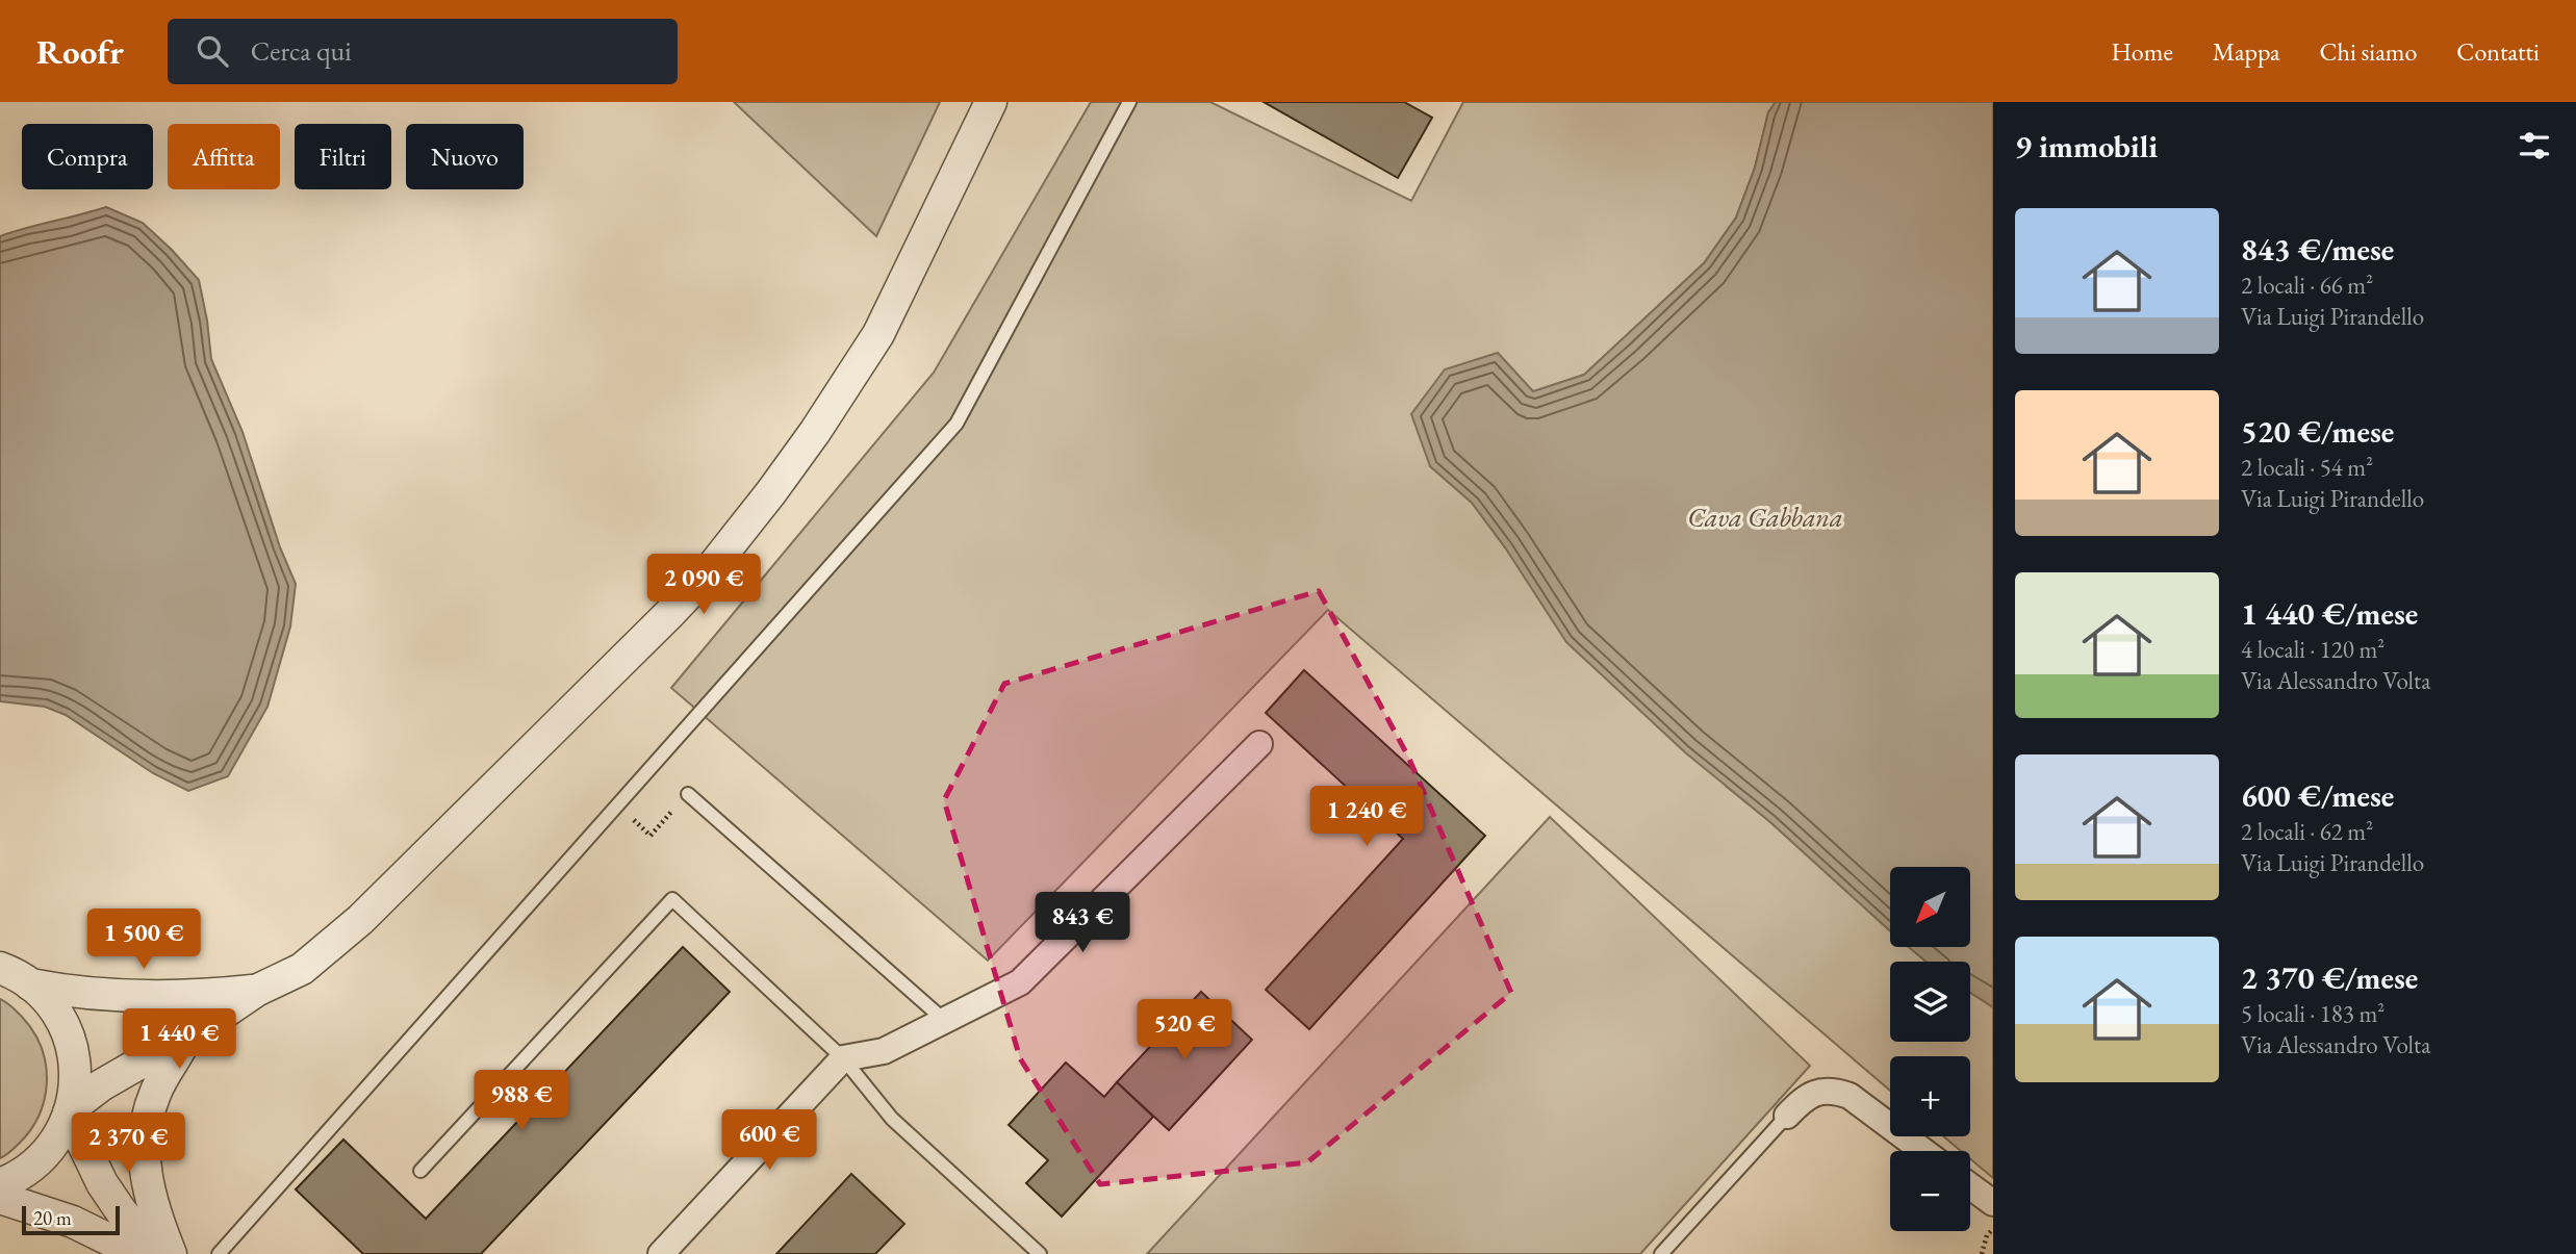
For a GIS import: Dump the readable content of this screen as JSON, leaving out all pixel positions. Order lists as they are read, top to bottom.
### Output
{
  "water": ["Cava Gabbana"],
  "scale_bar": "20 m",
  "north": "bottom left",
  "page": {
    "header": "Roofr",
    "search": "Cerca qui",
    "nav": [
      "Home",
      "Mappa",
      "Chi siamo",
      "Contatti"
    ],
    "heading": "9 immobili",
    "chip": [
      "Compra",
      "Affitta",
      "Filtri",
      "Nuovo"
    ],
    "list": [
      {
        "name": "843 €/mese",
        "note": "2 locali · 66 m² · Via Luigi Pirandello"
      },
      {
        "name": "520 €/mese",
        "note": "2 locali · 54 m² · Via Luigi Pirandello"
      },
      {
        "name": "1 440 €/mese",
        "note": "4 locali · 120 m² · Via Alessandro Volta"
      },
      {
        "name": "600 €/mese",
        "note": "2 locali · 62 m² · Via Luigi Pirandello"
      },
      {
        "name": "2 370 €/mese",
        "note": "5 locali · 183 m² · Via Alessandro Volta"
      }
    ],
    "price": [
      "2 090 €",
      "1 240 €",
      "843 €",
      "1 500 €",
      "520 €",
      "1 440 €",
      "988 €",
      "600 €",
      "2 370 €"
    ],
    "map_buttons": ["+", "−"],
    "scale": "20 m"
  }
}
